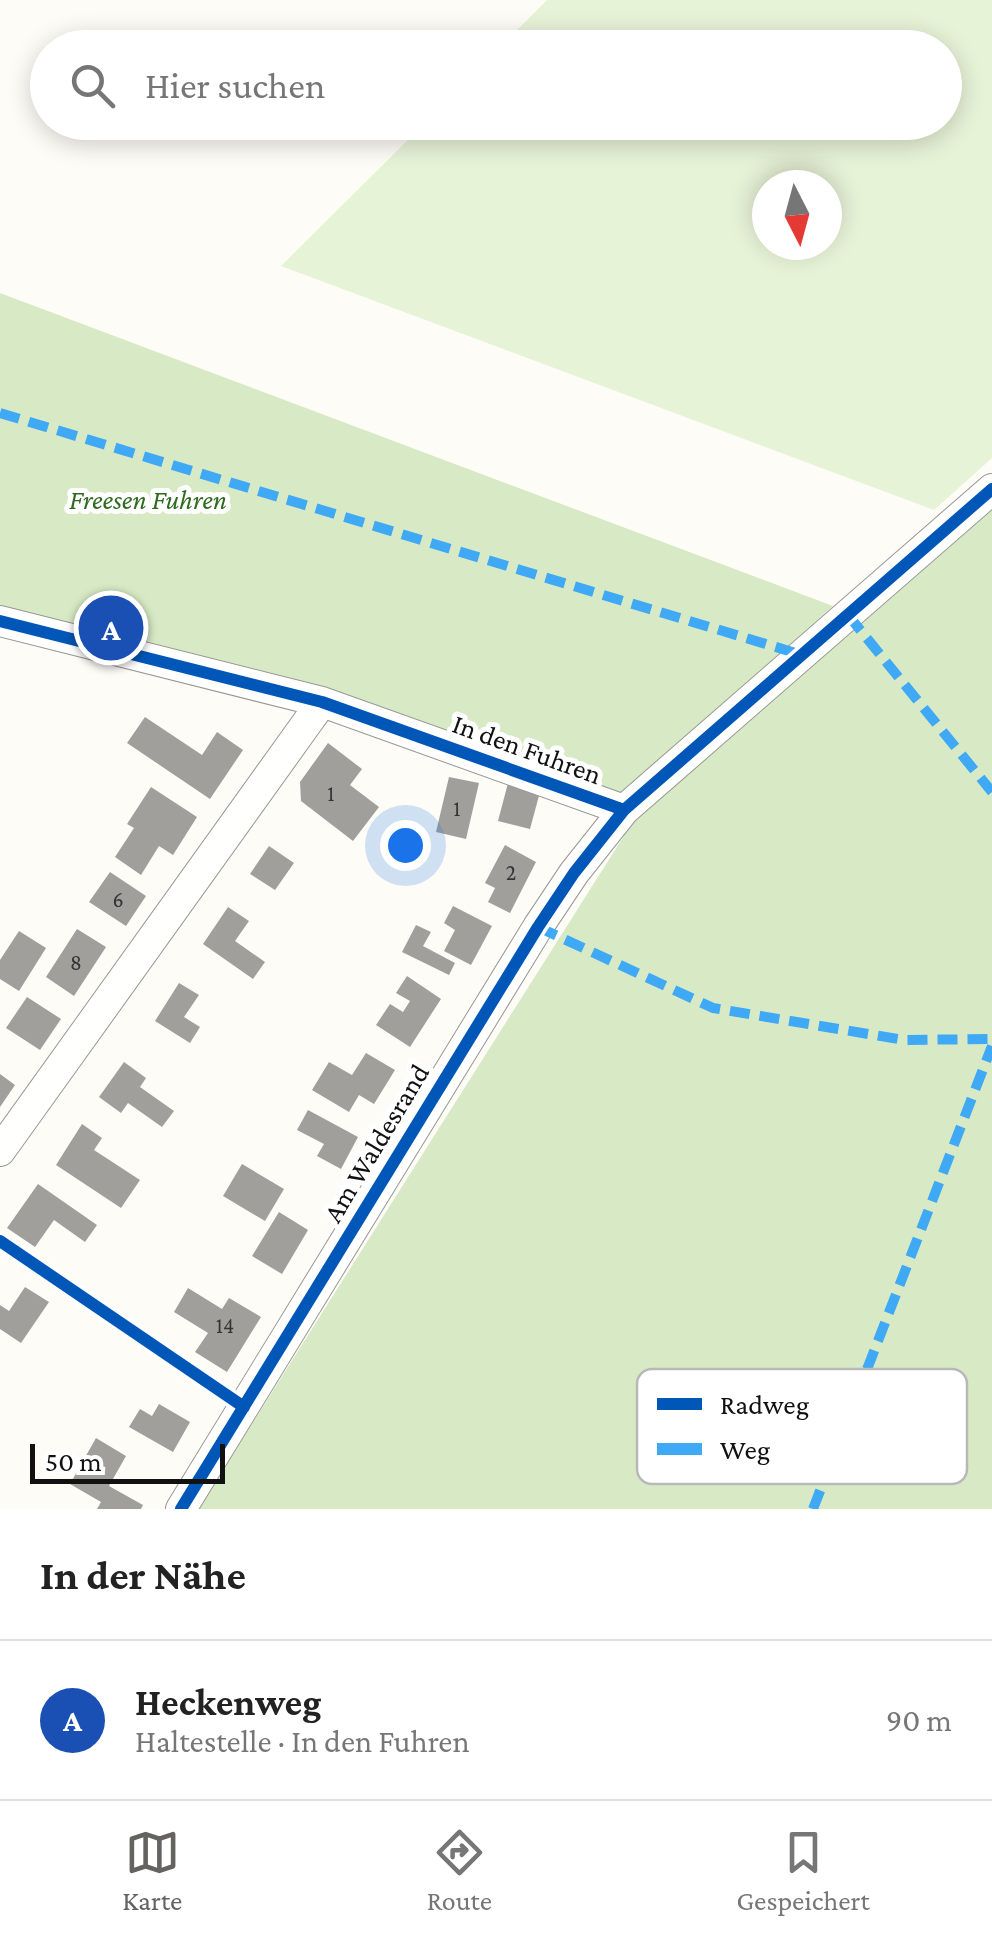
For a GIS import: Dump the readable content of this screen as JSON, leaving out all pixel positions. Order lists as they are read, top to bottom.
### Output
{
  "streets": {
    "street": ["In den Fuhren", "Am Waldesrand"]
  },
  "crossings": [
    ["In den Fuhren", "Am Waldesrand"]
  ],
  "parks": ["Freesen Fuhren"],
  "house_numbers": [
    "1",
    "1",
    "2",
    "6",
    "8",
    "14"
  ],
  "legend": ["Radweg", "Weg"],
  "scale_bar": "50 m",
  "north": "bottom",
  "page": {
    "search": "Hier suchen",
    "pins": "A",
    "scale": "50 m",
    "heading": "In der Nähe",
    "list": [
      {
        "mark": "A",
        "name": "Heckenweg",
        "note": "Haltestelle · In den Fuhren",
        "value": "90 m"
      }
    ],
    "nav": ["Karte", "Route", "Gespeichert"]
  }
}
